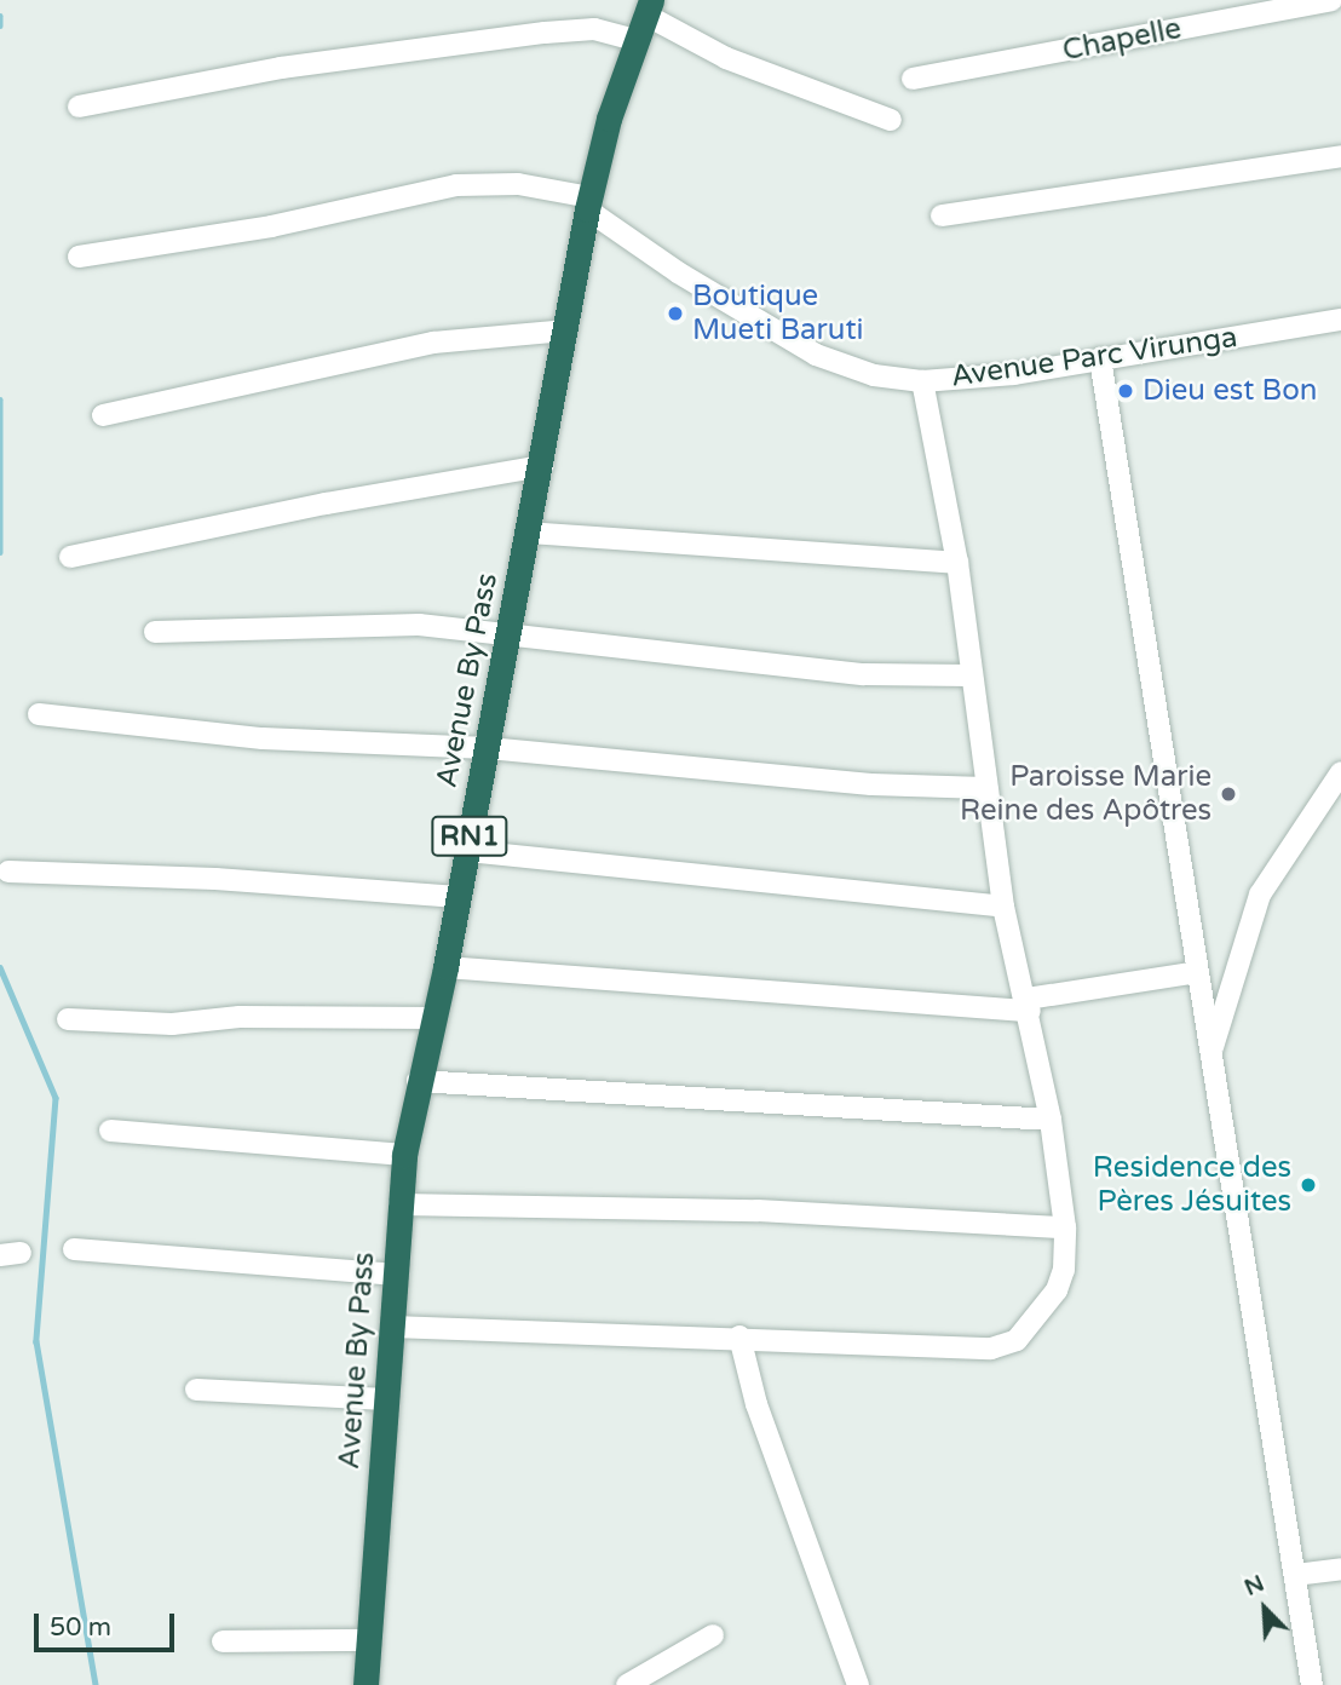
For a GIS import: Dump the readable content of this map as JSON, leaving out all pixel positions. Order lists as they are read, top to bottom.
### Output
{
  "streets": {
    "highway": ["Avenue By Pass", "RN1"],
    "street": ["Chapelle", "Avenue Parc Virunga"]
  },
  "crossings": [
    ["Avenue Parc Virunga", "Avenue By Pass"]
  ],
  "places": [
    "Boutique Mueti Baruti",
    "Dieu est Bon",
    "Paroisse Marie Reine des Apôtres",
    "Residence des Pères Jésuites"
  ],
  "scale_bar": "50 m",
  "north": "top left"
}
